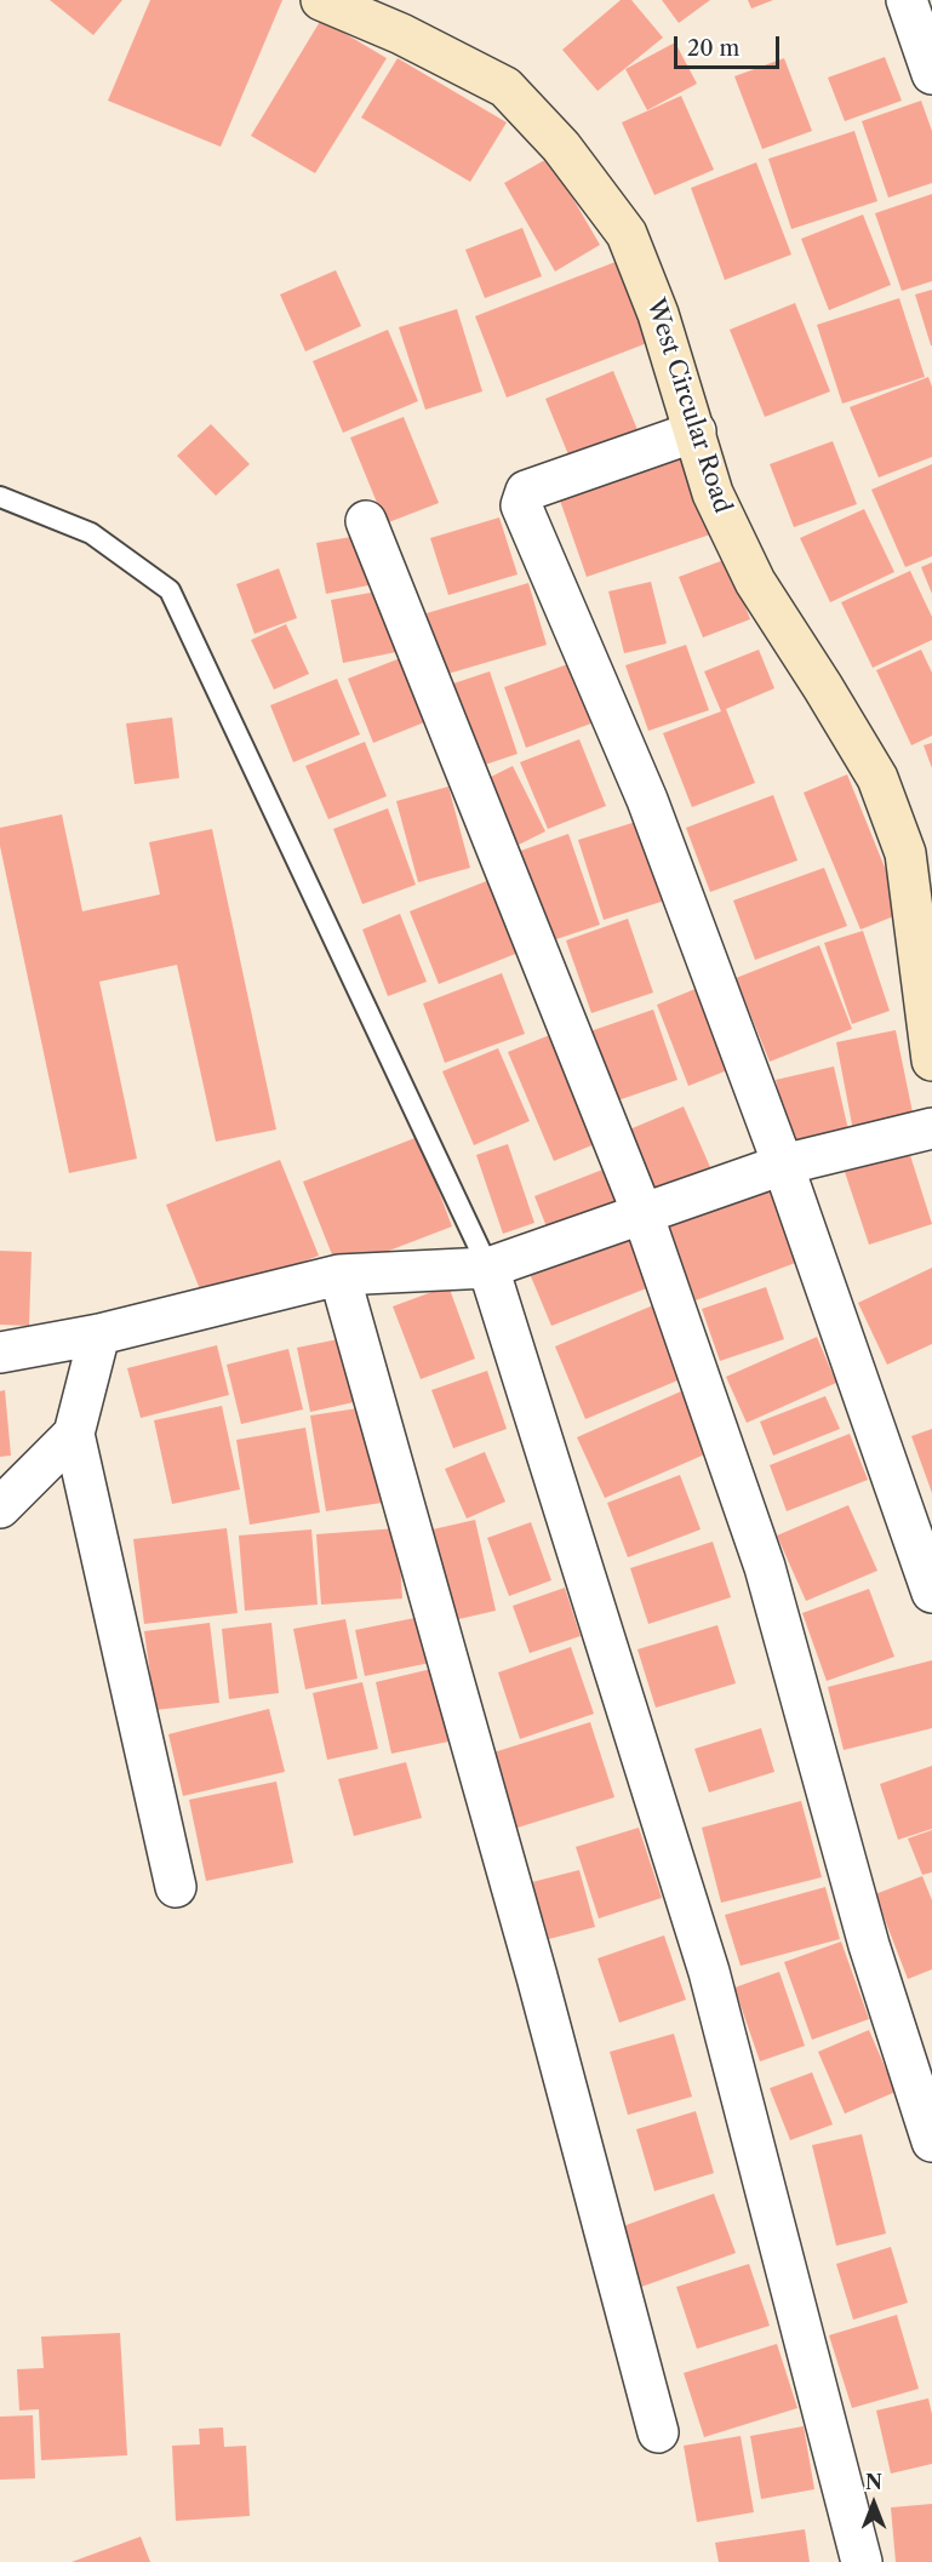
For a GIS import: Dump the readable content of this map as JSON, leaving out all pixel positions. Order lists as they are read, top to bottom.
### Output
{
  "streets": {
    "street": ["West Circular Road"]
  },
  "scale_bar": "20 m",
  "north": "top"
}
